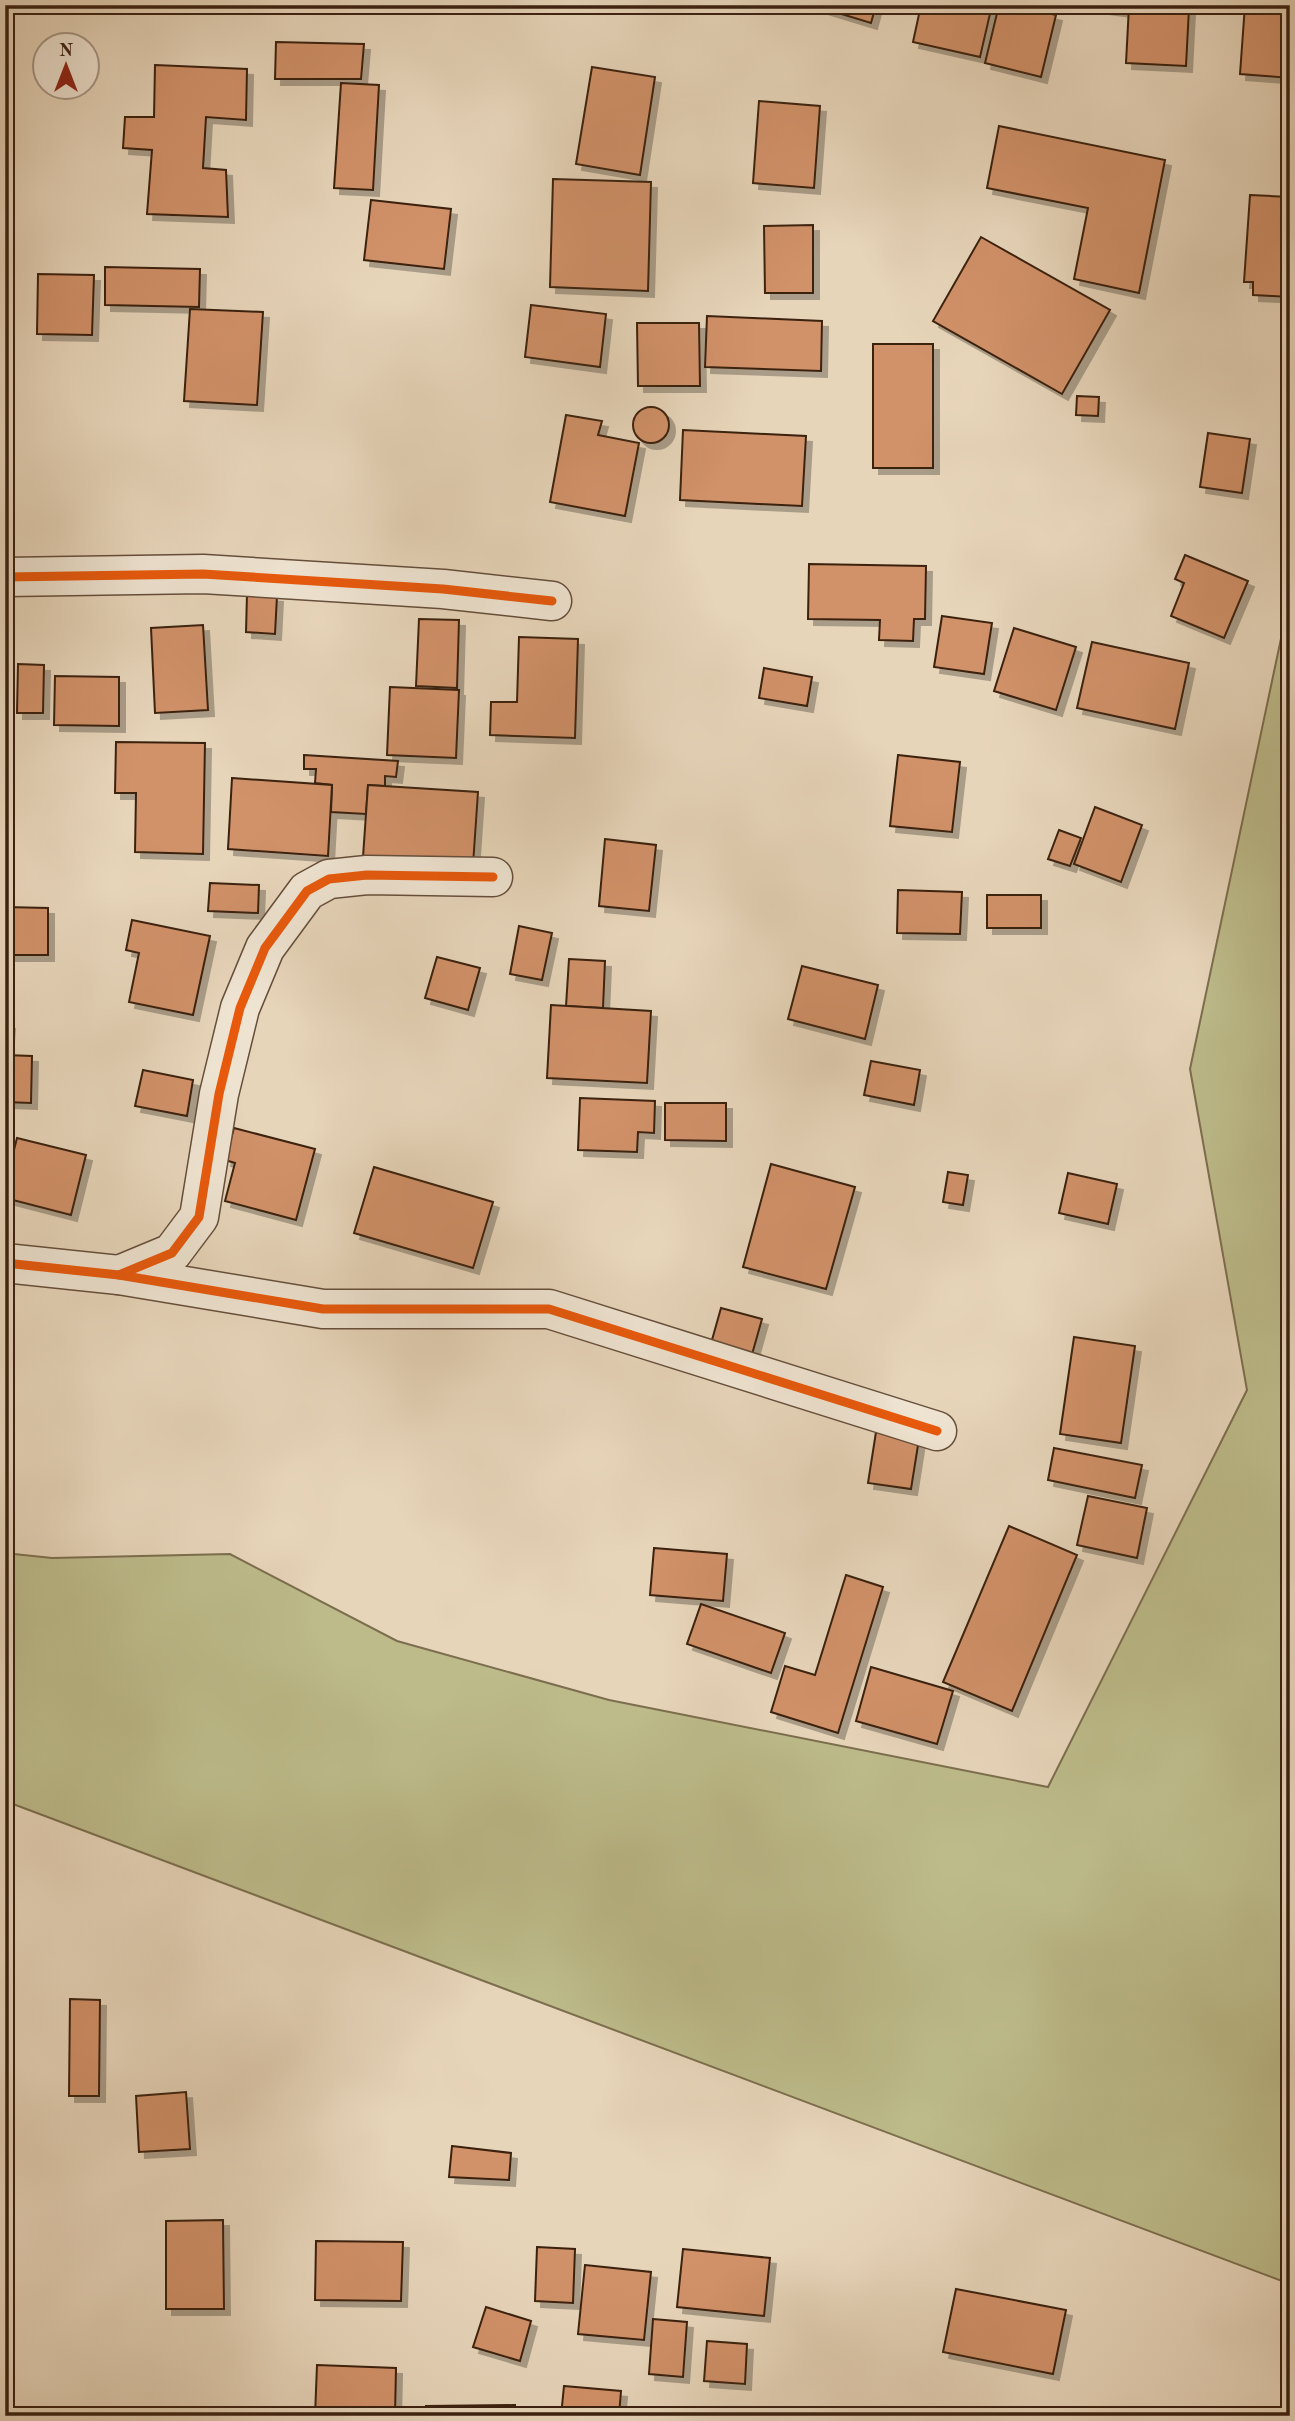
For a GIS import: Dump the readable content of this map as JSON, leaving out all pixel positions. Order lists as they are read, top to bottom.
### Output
{
  "north": "top"
}
